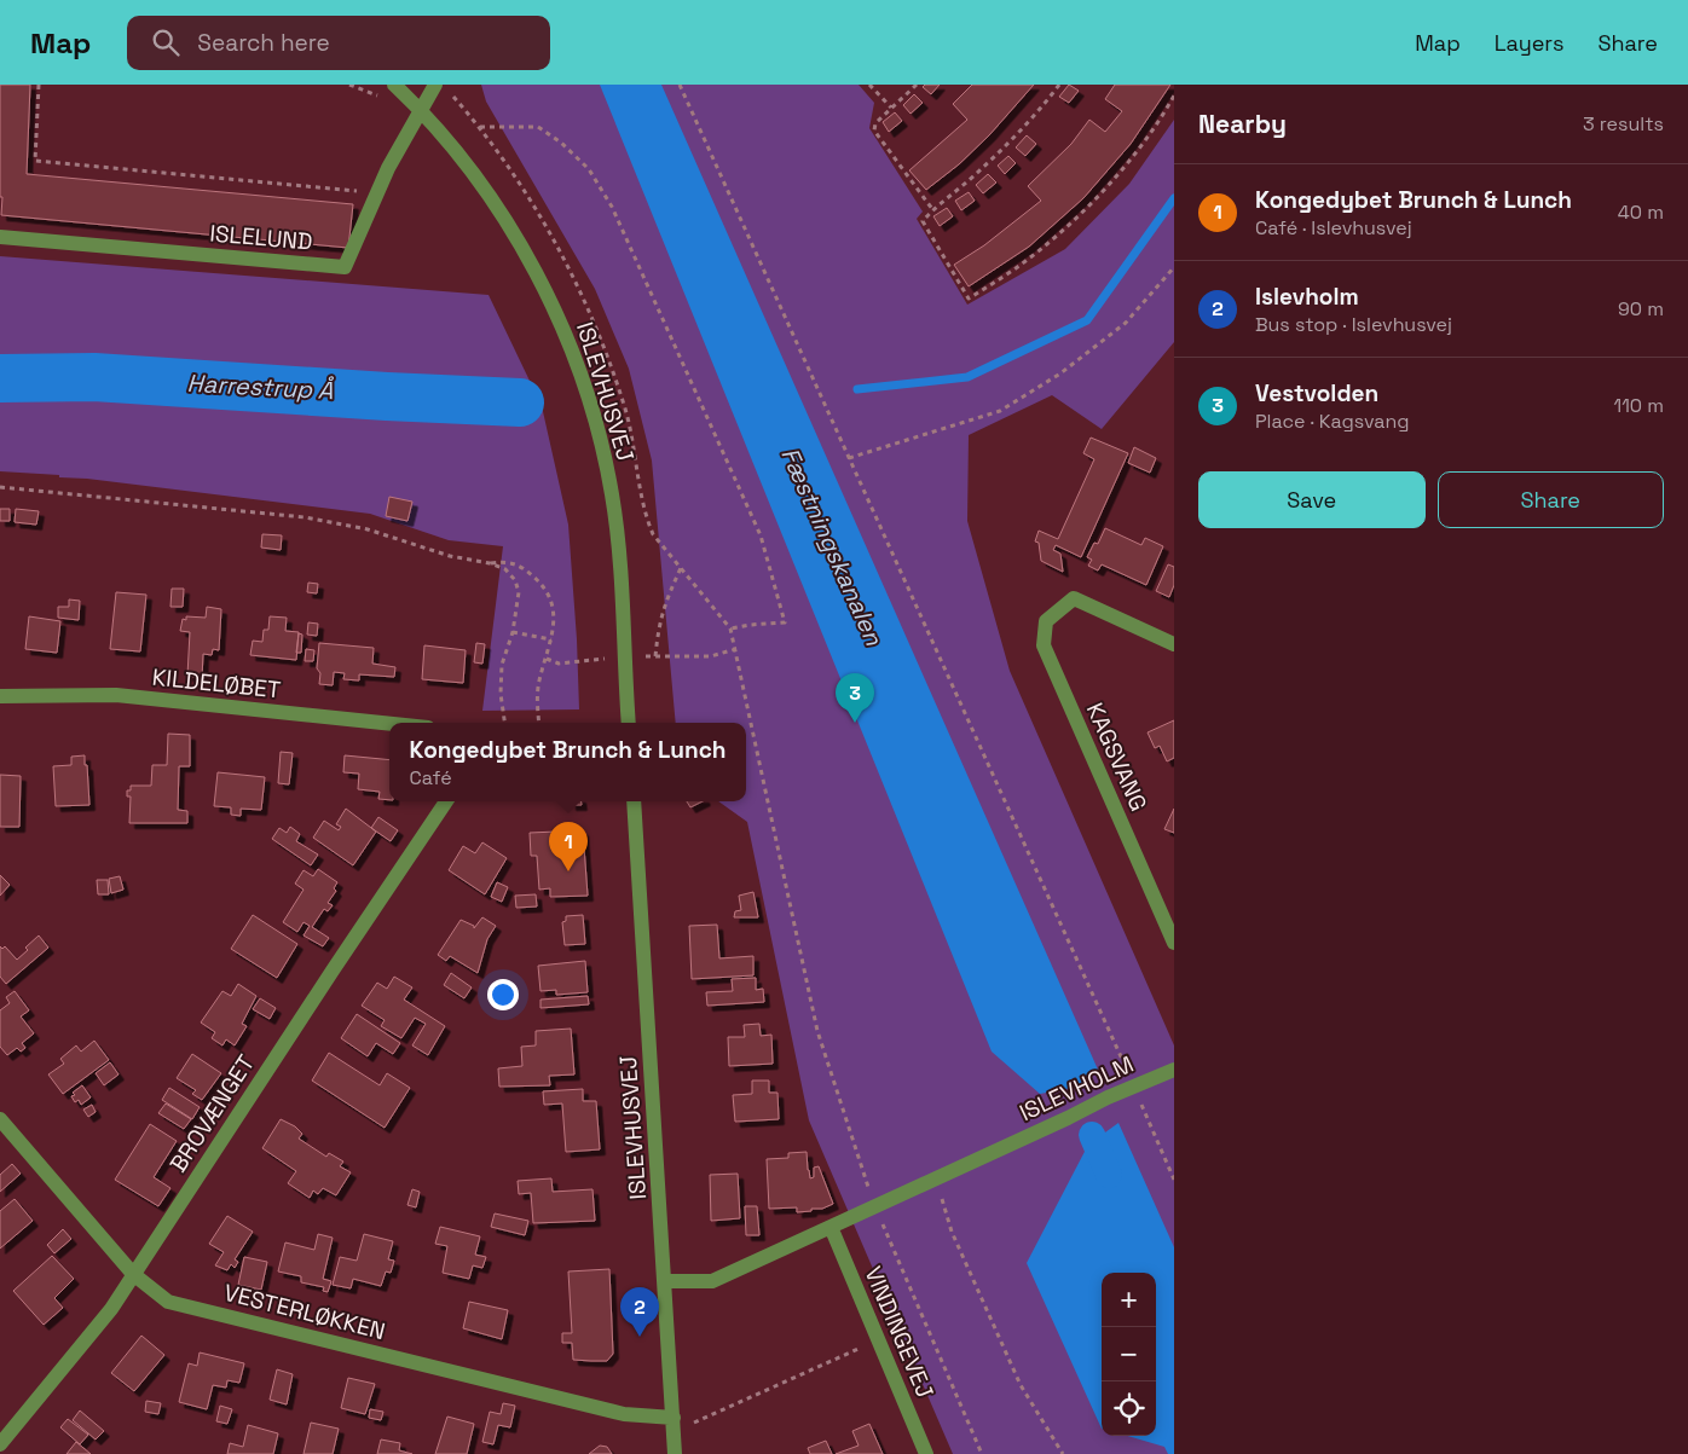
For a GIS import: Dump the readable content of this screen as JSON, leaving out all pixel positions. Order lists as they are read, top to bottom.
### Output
{
  "streets": {
    "street": [
      "ISLELUND",
      "ISLEVHUSVEJ",
      "KILDELØBET",
      "KAGSVANG",
      "ISLEVHOLM",
      "BROVÆNGET",
      "VESTERLØKKEN",
      "VINDINGEVEJ"
    ]
  },
  "crossings": [
    ["ISLELUND", "ISLEVHUSVEJ"],
    ["ISLEVHUSVEJ", "ISLEVHOLM"],
    ["ISLEVHUSVEJ", "VESTERLØKKEN"],
    ["ISLEVHOLM", "VINDINGEVEJ"],
    ["BROVÆNGET", "VESTERLØKKEN"]
  ],
  "water": ["Harrestrup Å", "Fæstningskanalen"],
  "page": {
    "header": "Map",
    "search": "Search here",
    "nav": ["Map", "Layers", "Share"],
    "heading": ["Nearby", "3 results"],
    "list": [
      {
        "mark": "1",
        "name": "Kongedybet Brunch & Lunch",
        "note": "Café · Islevhusvej",
        "value": "40 m"
      },
      {
        "mark": "2",
        "name": "Islevholm",
        "note": "Bus stop · Islevhusvej",
        "value": "90 m"
      },
      {
        "mark": "3",
        "name": "Vestvolden",
        "note": "Place · Kagsvang",
        "value": "110 m"
      }
    ],
    "buttons": ["Save", "Share"],
    "pins": ["3", "1", "2"],
    "popup": ["Kongedybet Brunch & Lunch", "Café"],
    "map_buttons": ["+", "−"]
  }
}
